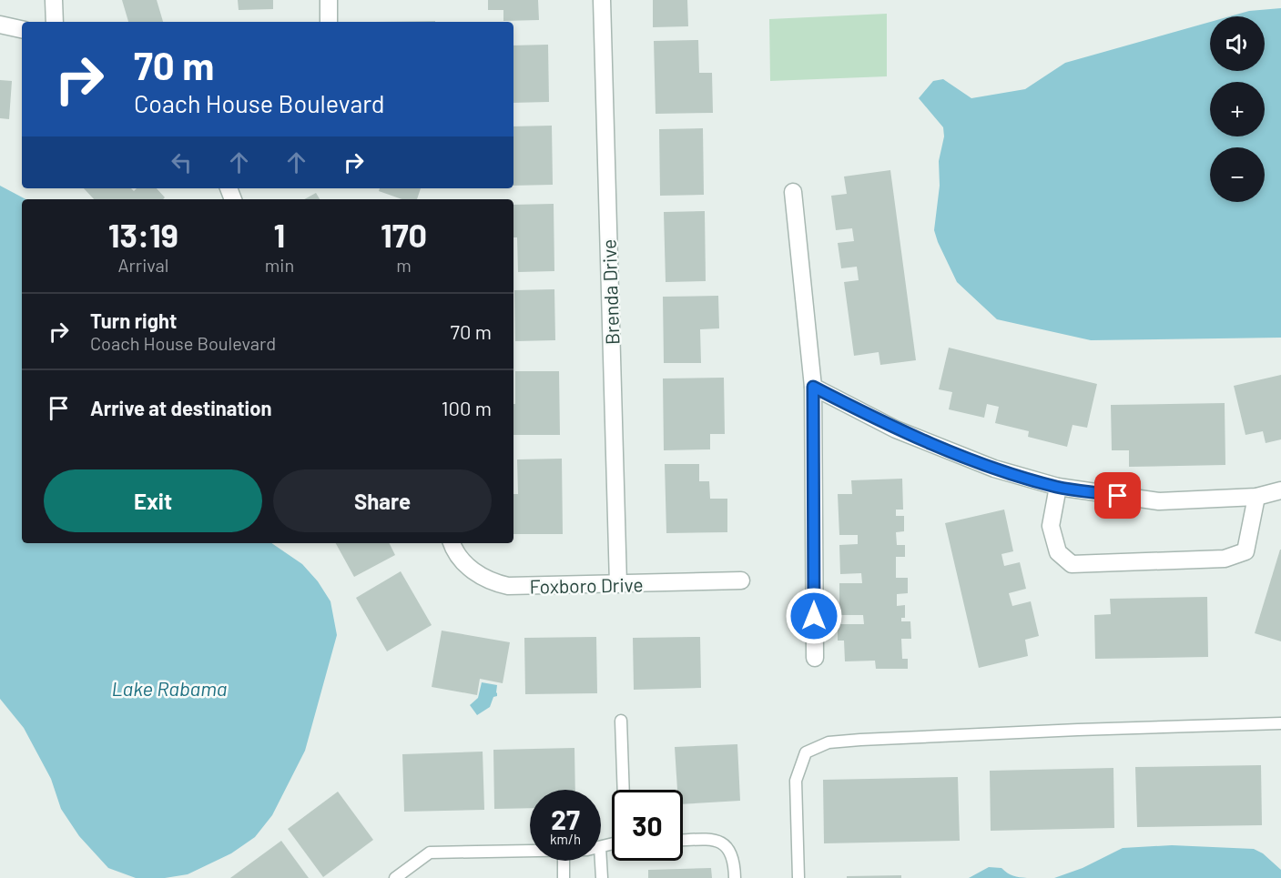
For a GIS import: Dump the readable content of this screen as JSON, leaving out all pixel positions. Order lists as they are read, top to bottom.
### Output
{
  "streets": {
    "street": ["Brenda Drive", "Foxboro Drive"]
  },
  "crossings": [
    ["Brenda Drive", "Foxboro Drive"]
  ],
  "water": ["Lake Rabama"],
  "page": {
    "map_buttons": ["+", "−"],
    "turn": ["70 m", "Coach House Boulevard"],
    "eta": [
      "13:19",
      "Arrival",
      "1",
      "min",
      "170",
      "m"
    ],
    "list": [
      {
        "name": "Turn right",
        "note": "Coach House Boulevard",
        "value": "70 m"
      },
      {
        "name": "Arrive at destination",
        "value": "100 m"
      }
    ],
    "buttons": ["Exit", "Share"],
    "speed": "27 km/h",
    "limit": "30"
  }
}
